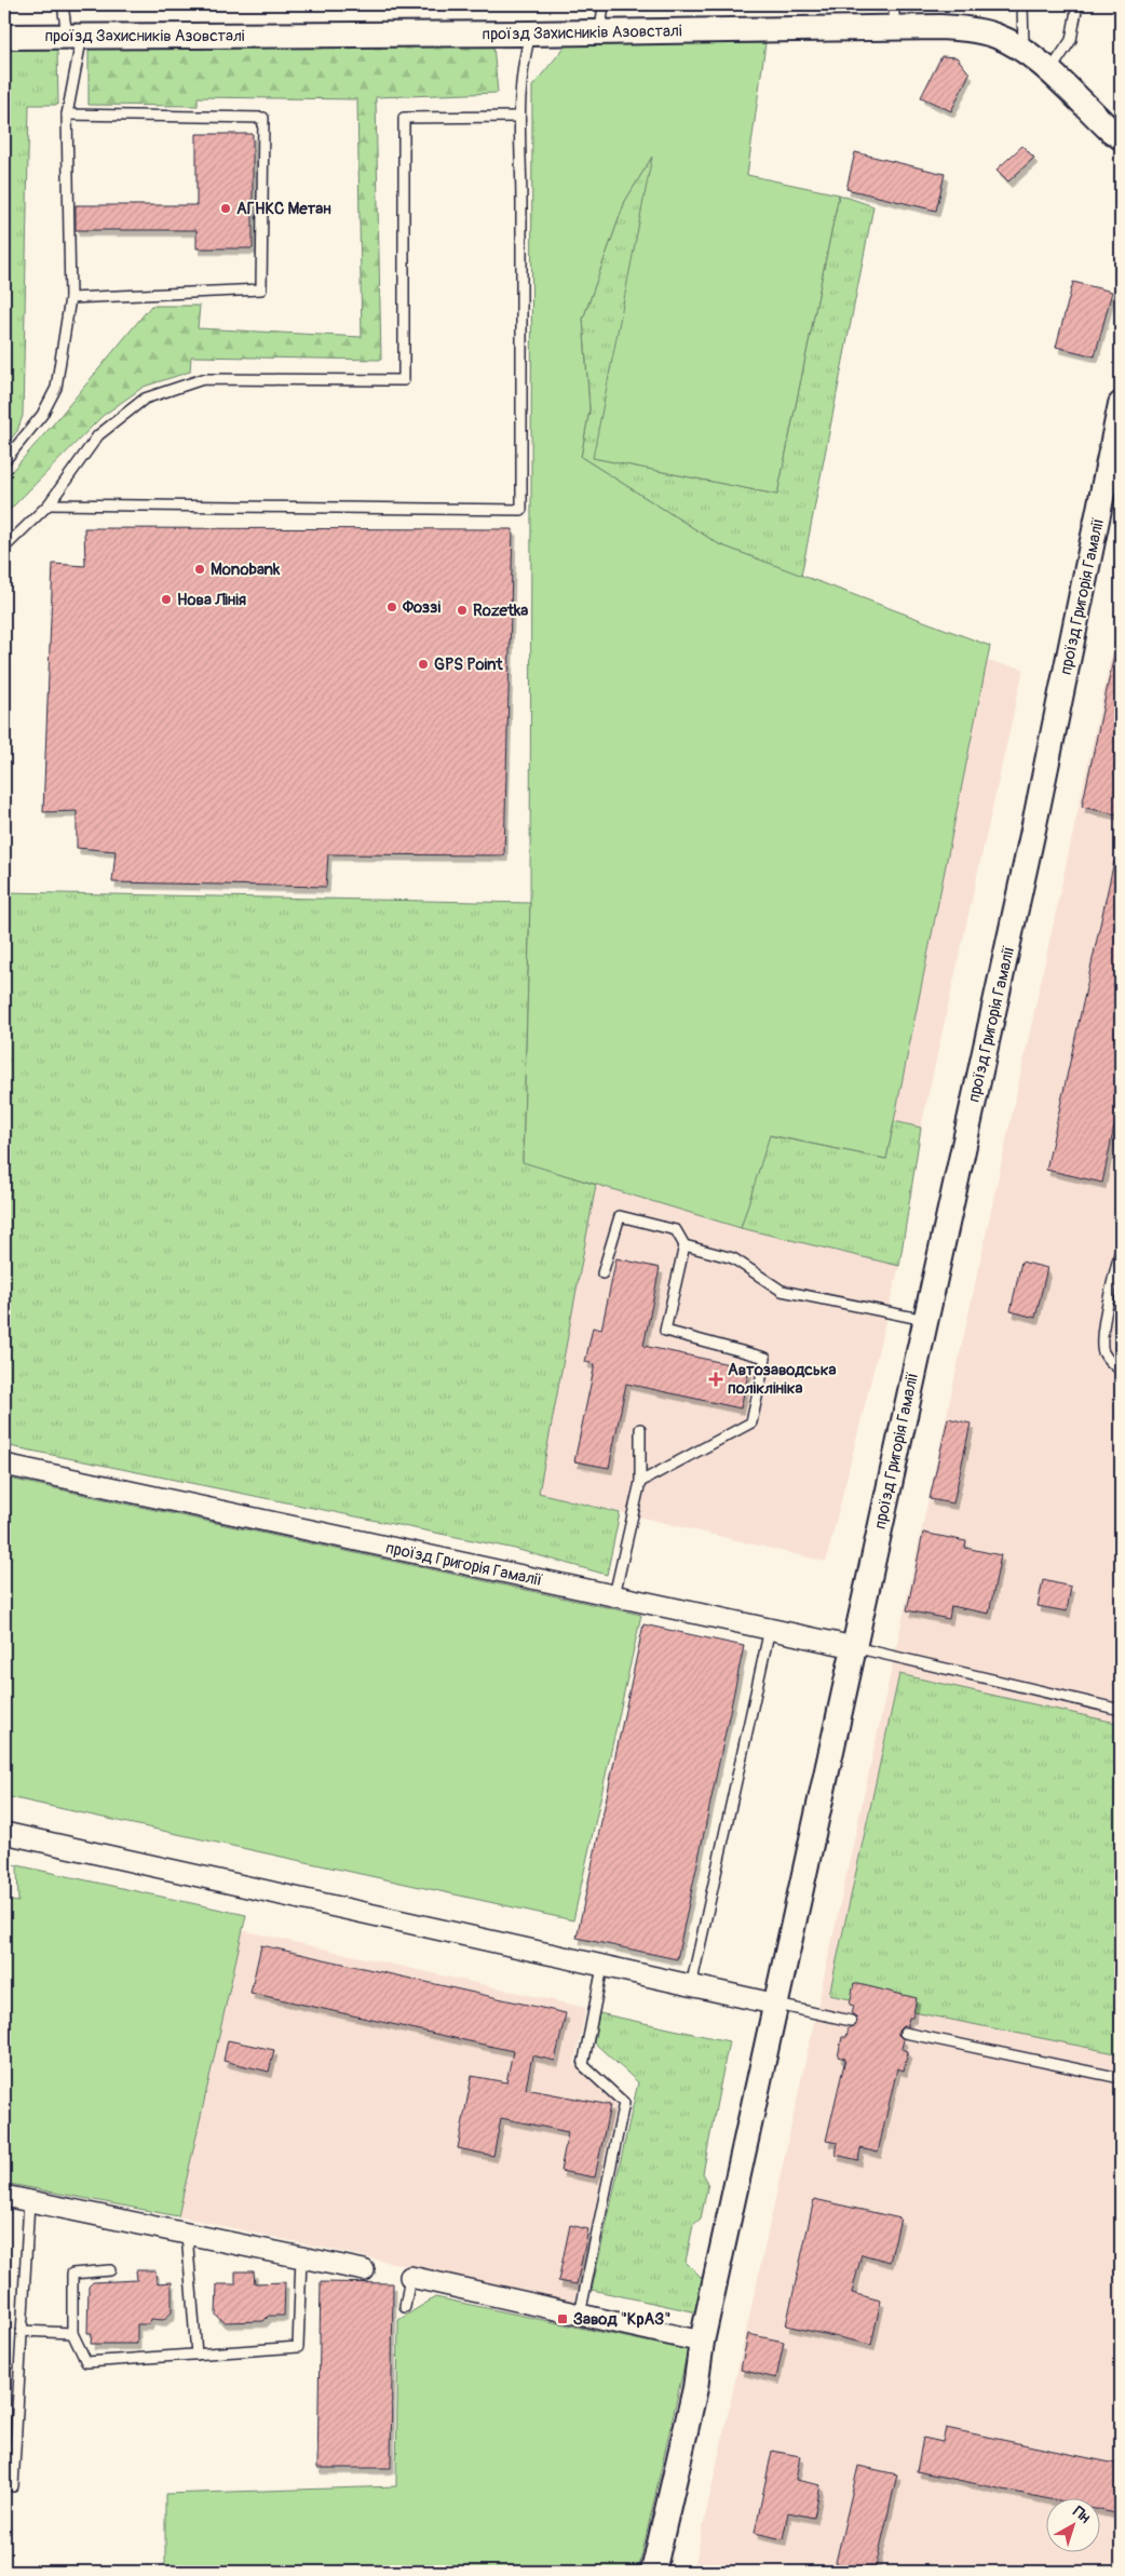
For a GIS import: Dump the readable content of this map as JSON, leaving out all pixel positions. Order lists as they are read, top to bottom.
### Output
{
  "streets": {
    "street": ["проїзд Захисників Азовсталі", "проїзд Григорія Гамалії"]
  },
  "places": {
    "other": [
      "АГНКС Метан",
      "Monobank",
      "Нова Лінія",
      "Фоззі",
      "Rozetka",
      "GPS Point"
    ],
    "health": ["Автозаводська поліклініка"],
    "transit": ["Завод \"КрАЗ\""]
  },
  "north": "top right"
}
